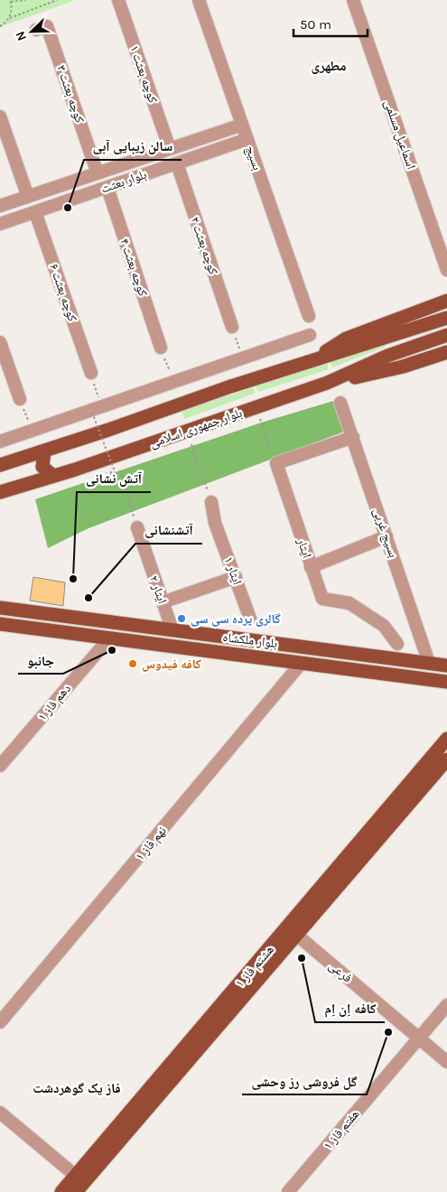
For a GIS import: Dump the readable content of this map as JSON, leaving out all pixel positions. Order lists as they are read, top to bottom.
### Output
{
  "streets": {
    "main road": ["بلوار جمهوری اسلامی", "بلوار ملکشاه", "هشتم فاز ۱"],
    "street": [
      "کوچه بعثت ۱",
      "کوچه بعثت ۳",
      "اسماعیل مسلمی",
      "بسیج",
      "بلوار بعثت",
      "کوچه بعثت ۲",
      "کوچه بعثت ۴",
      "کوچه بعثت ۶",
      "بسیج غربی",
      "ایثار",
      "ایثار ۱",
      "ایثار ۲",
      "دهم فاز ۱",
      "نهم فاز ۱",
      "فرعی",
      "هفتم فاز ۱"
    ]
  },
  "crossings": [
    ["کوچه بعثت ۱", "بلوار بعثت"],
    ["کوچه بعثت ۳", "بلوار بعثت"],
    ["بسیج", "بلوار بعثت"],
    ["بلوار بعثت", "کوچه بعثت ۲"],
    ["بلوار بعثت", "کوچه بعثت ۴"],
    ["بلوار بعثت", "کوچه بعثت ۶"],
    ["بسیج غربی", "بلوار ملکشاه"],
    ["ایثار ۲", "بلوار ملکشاه"],
    ["بلوار ملکشاه", "دهم فاز ۱"],
    ["بلوار ملکشاه", "نهم فاز ۱"],
    ["هشتم فاز ۱", "فرعی"],
    ["فرعی", "هفتم فاز ۱"]
  ],
  "districts": ["مطهری", "فاز یک گوهردشت"],
  "places": [
    "سالن زیبایی آبی",
    "آتش نشانی",
    "آتشنشانی",
    "گالری پرده سی سی",
    "جانبو",
    "كافه فيدوس",
    "کافه اِن اِم",
    "گل فروشی رز وحشی"
  ],
  "scale_bar": "50 m",
  "north": "bottom left"
}
